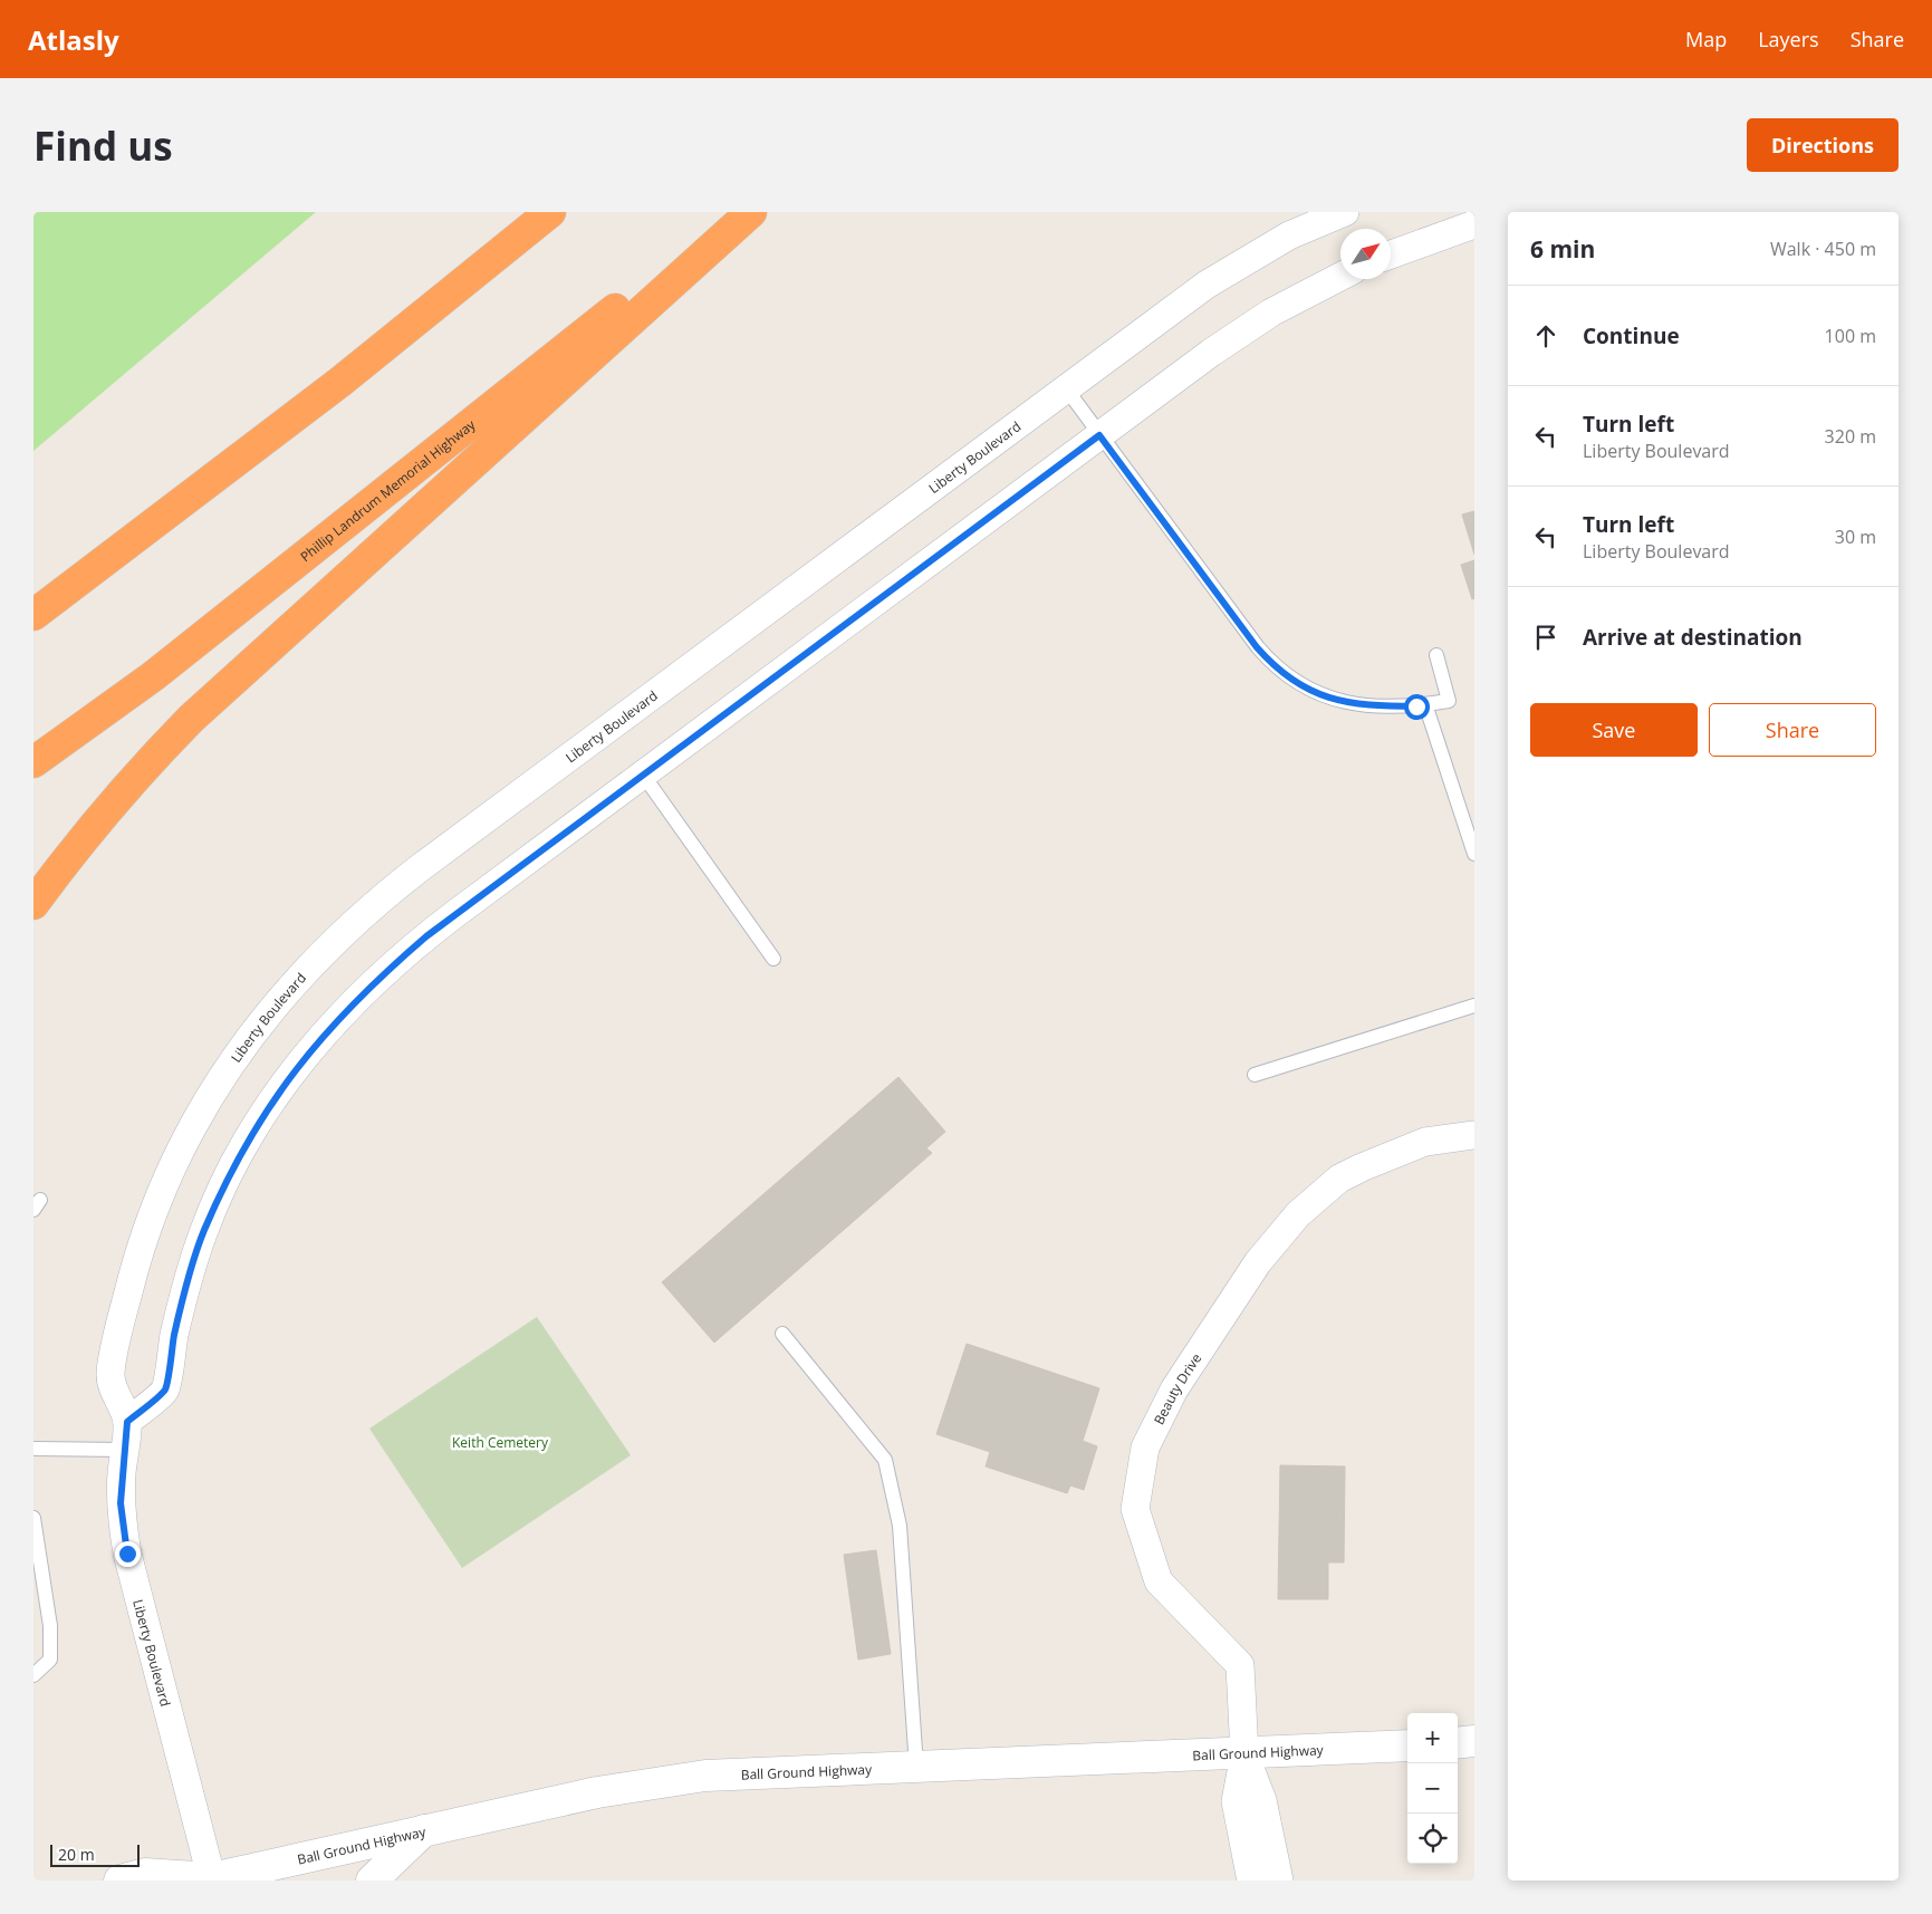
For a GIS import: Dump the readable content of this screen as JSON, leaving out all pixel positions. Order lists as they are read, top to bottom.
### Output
{
  "streets": {
    "highway": ["Phillip Landrum Memorial Highway"],
    "main road": ["Ball Ground Highway"],
    "street": ["Liberty Boulevard", "Beauty Drive"]
  },
  "crossings": [
    ["Liberty Boulevard", "Ball Ground Highway"],
    ["Beauty Drive", "Ball Ground Highway"]
  ],
  "parks": ["Keith Cemetery"],
  "scale_bar": "20 m",
  "north": "top right",
  "page": {
    "header": "Atlasly",
    "nav": ["Map", "Layers", "Share"],
    "buttons": [
      "Directions",
      ["Save", "Share"]
    ],
    "title": "Find us",
    "heading": ["6 min", "Walk · 450 m"],
    "list": [
      ["Continue", "100 m"],
      ["Turn left", "Liberty Boulevard", "320 m"],
      ["Turn left", "Liberty Boulevard", "30 m"],
      "Arrive at destination"
    ],
    "map_buttons": ["+", "−"],
    "scale": "20 m"
  }
}
